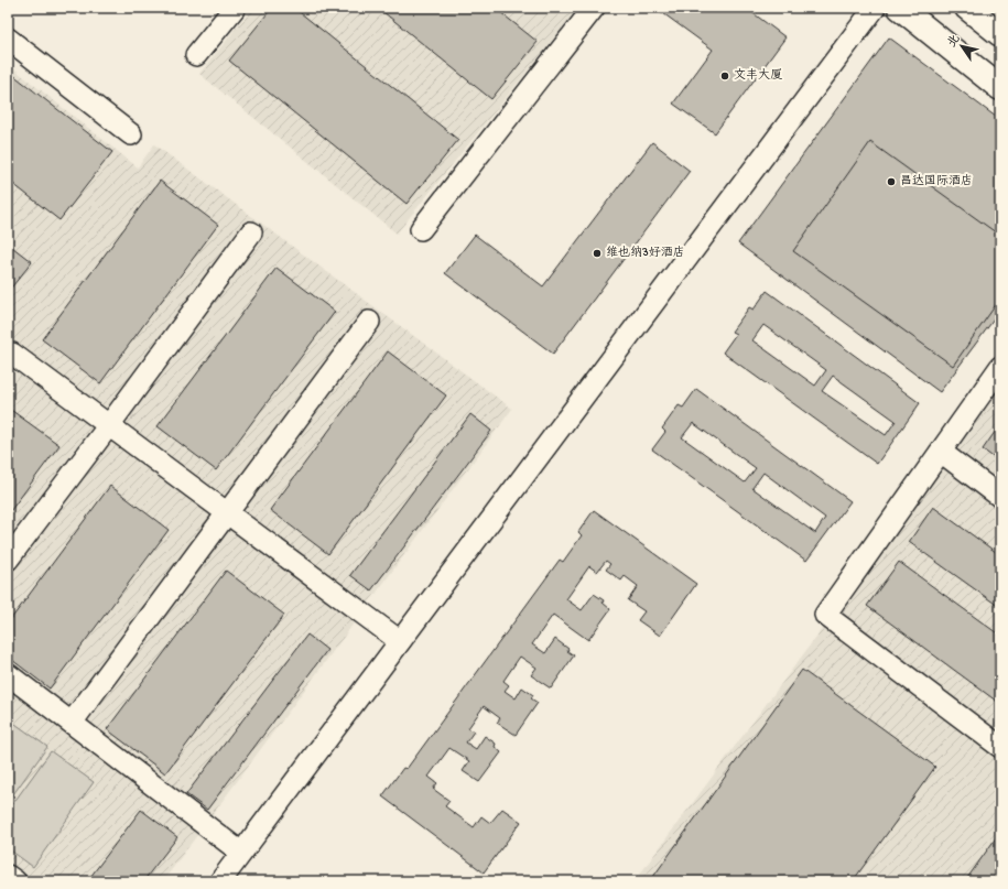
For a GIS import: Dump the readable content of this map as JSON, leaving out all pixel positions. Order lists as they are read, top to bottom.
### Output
{
  "places": ["文丰大厦", "昌达国际酒店", "维也纳3好酒店"],
  "north": "top left"
}
